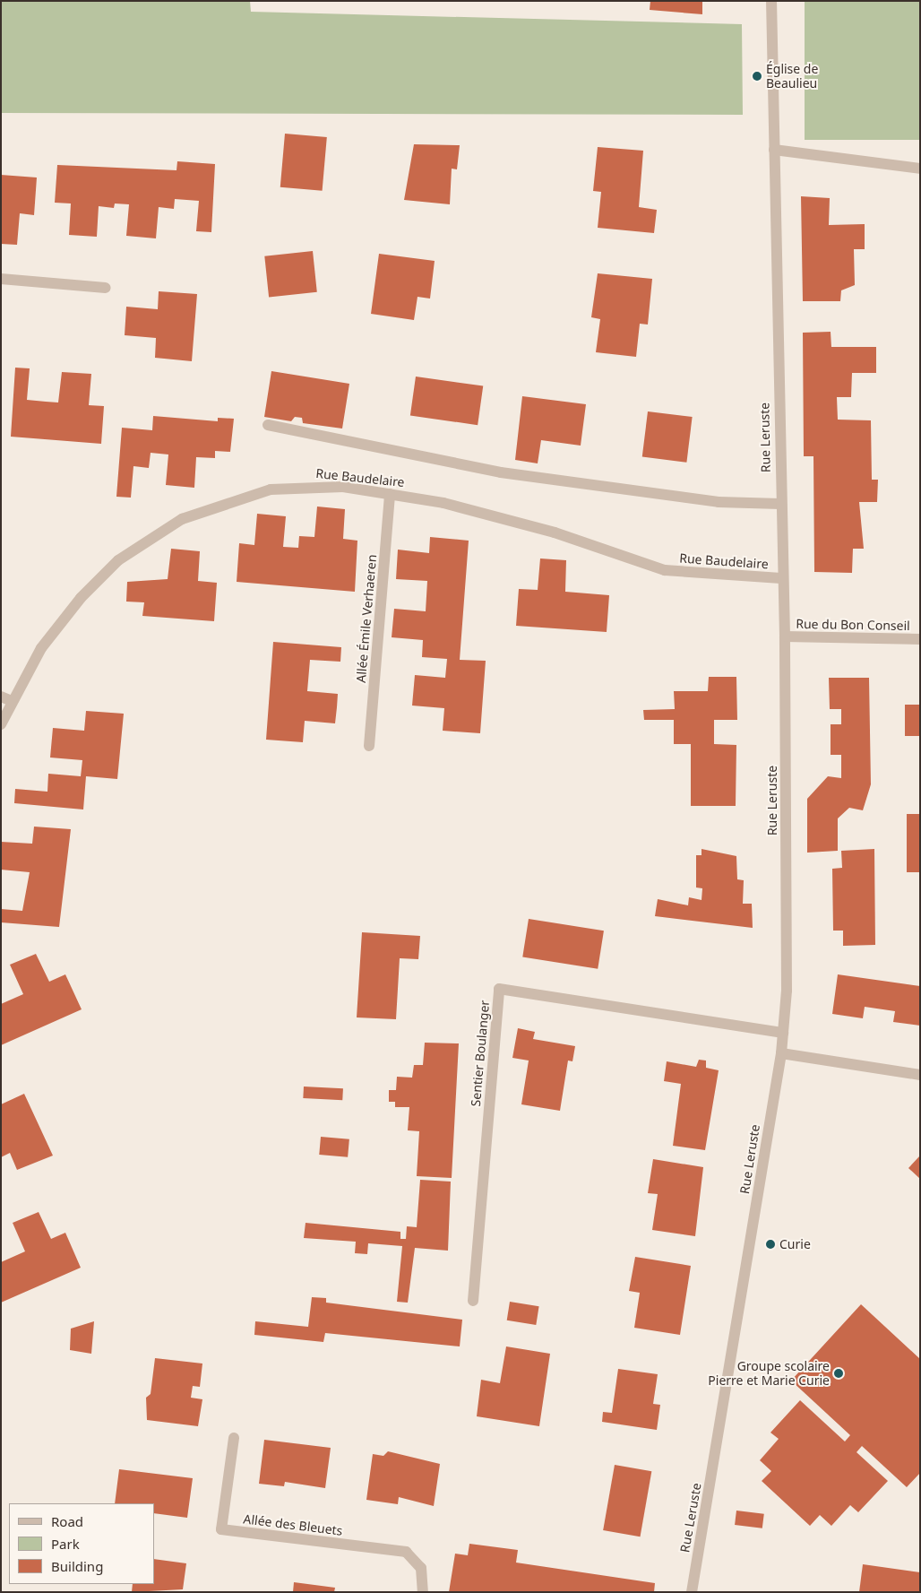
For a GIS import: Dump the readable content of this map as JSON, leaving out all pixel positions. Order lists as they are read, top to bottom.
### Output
{
  "streets": {
    "street": [
      "Rue Leruste",
      "Rue Baudelaire",
      "Allée Émile Verhaeren",
      "Rue du Bon Conseil",
      "Sentier Boulanger",
      "Allée des Bleuets"
    ]
  },
  "crossings": [
    ["Rue Leruste", "Rue Baudelaire"],
    ["Rue Leruste", "Rue du Bon Conseil"],
    ["Rue Leruste", "Sentier Boulanger"],
    ["Rue Baudelaire", "Allée Émile Verhaeren"]
  ],
  "places": ["Église de Beaulieu", "Curie", "Groupe scolaire Pierre et Marie Curie"],
  "legend": ["Road", "Park", "Building"]
}
